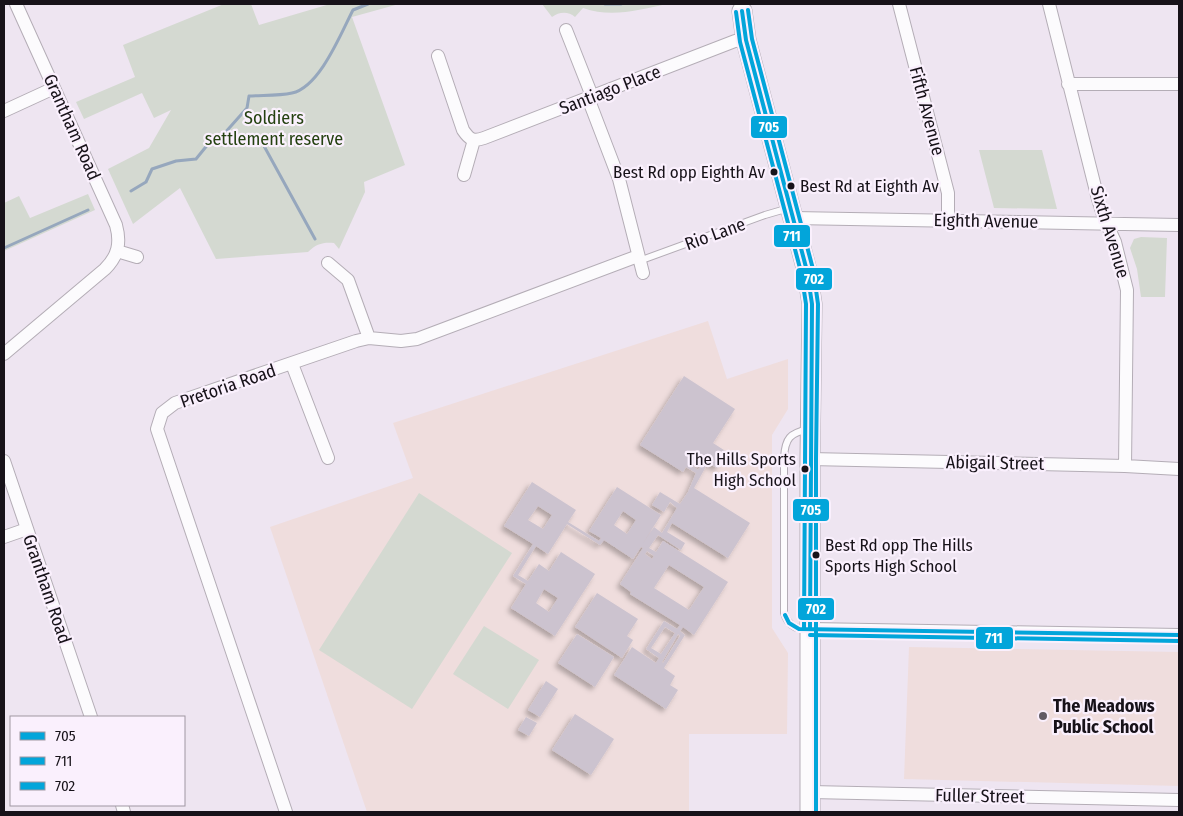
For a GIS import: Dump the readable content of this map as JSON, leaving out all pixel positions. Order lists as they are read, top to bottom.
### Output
{
  "streets": {
    "street": [
      "Santiago Place",
      "Fifth Avenue",
      "Grantham Road",
      "Eighth Avenue",
      "Sixth Avenue",
      "Pretoria Road",
      "Abigail Street",
      "Fuller Street"
    ],
    "lane": ["Rio Lane"]
  },
  "crossings": [
    ["Fifth Avenue", "Eighth Avenue"],
    ["Eighth Avenue", "Sixth Avenue"],
    ["Eighth Avenue", "Rio Lane"],
    ["Sixth Avenue", "Abigail Street"],
    ["Rio Lane", "Pretoria Road"]
  ],
  "parks": ["Soldiers settlement reserve"],
  "places": [
    "Best Rd opp Eighth Av",
    "Best Rd at Eighth Av",
    "The Hills Sports High School",
    "Best Rd opp The Hills Sports High School",
    "The Meadows Public School"
  ],
  "lines": ["transit line 702", "transit line 705", "transit line 711"],
  "legend": ["705", "711", "702"]
}
